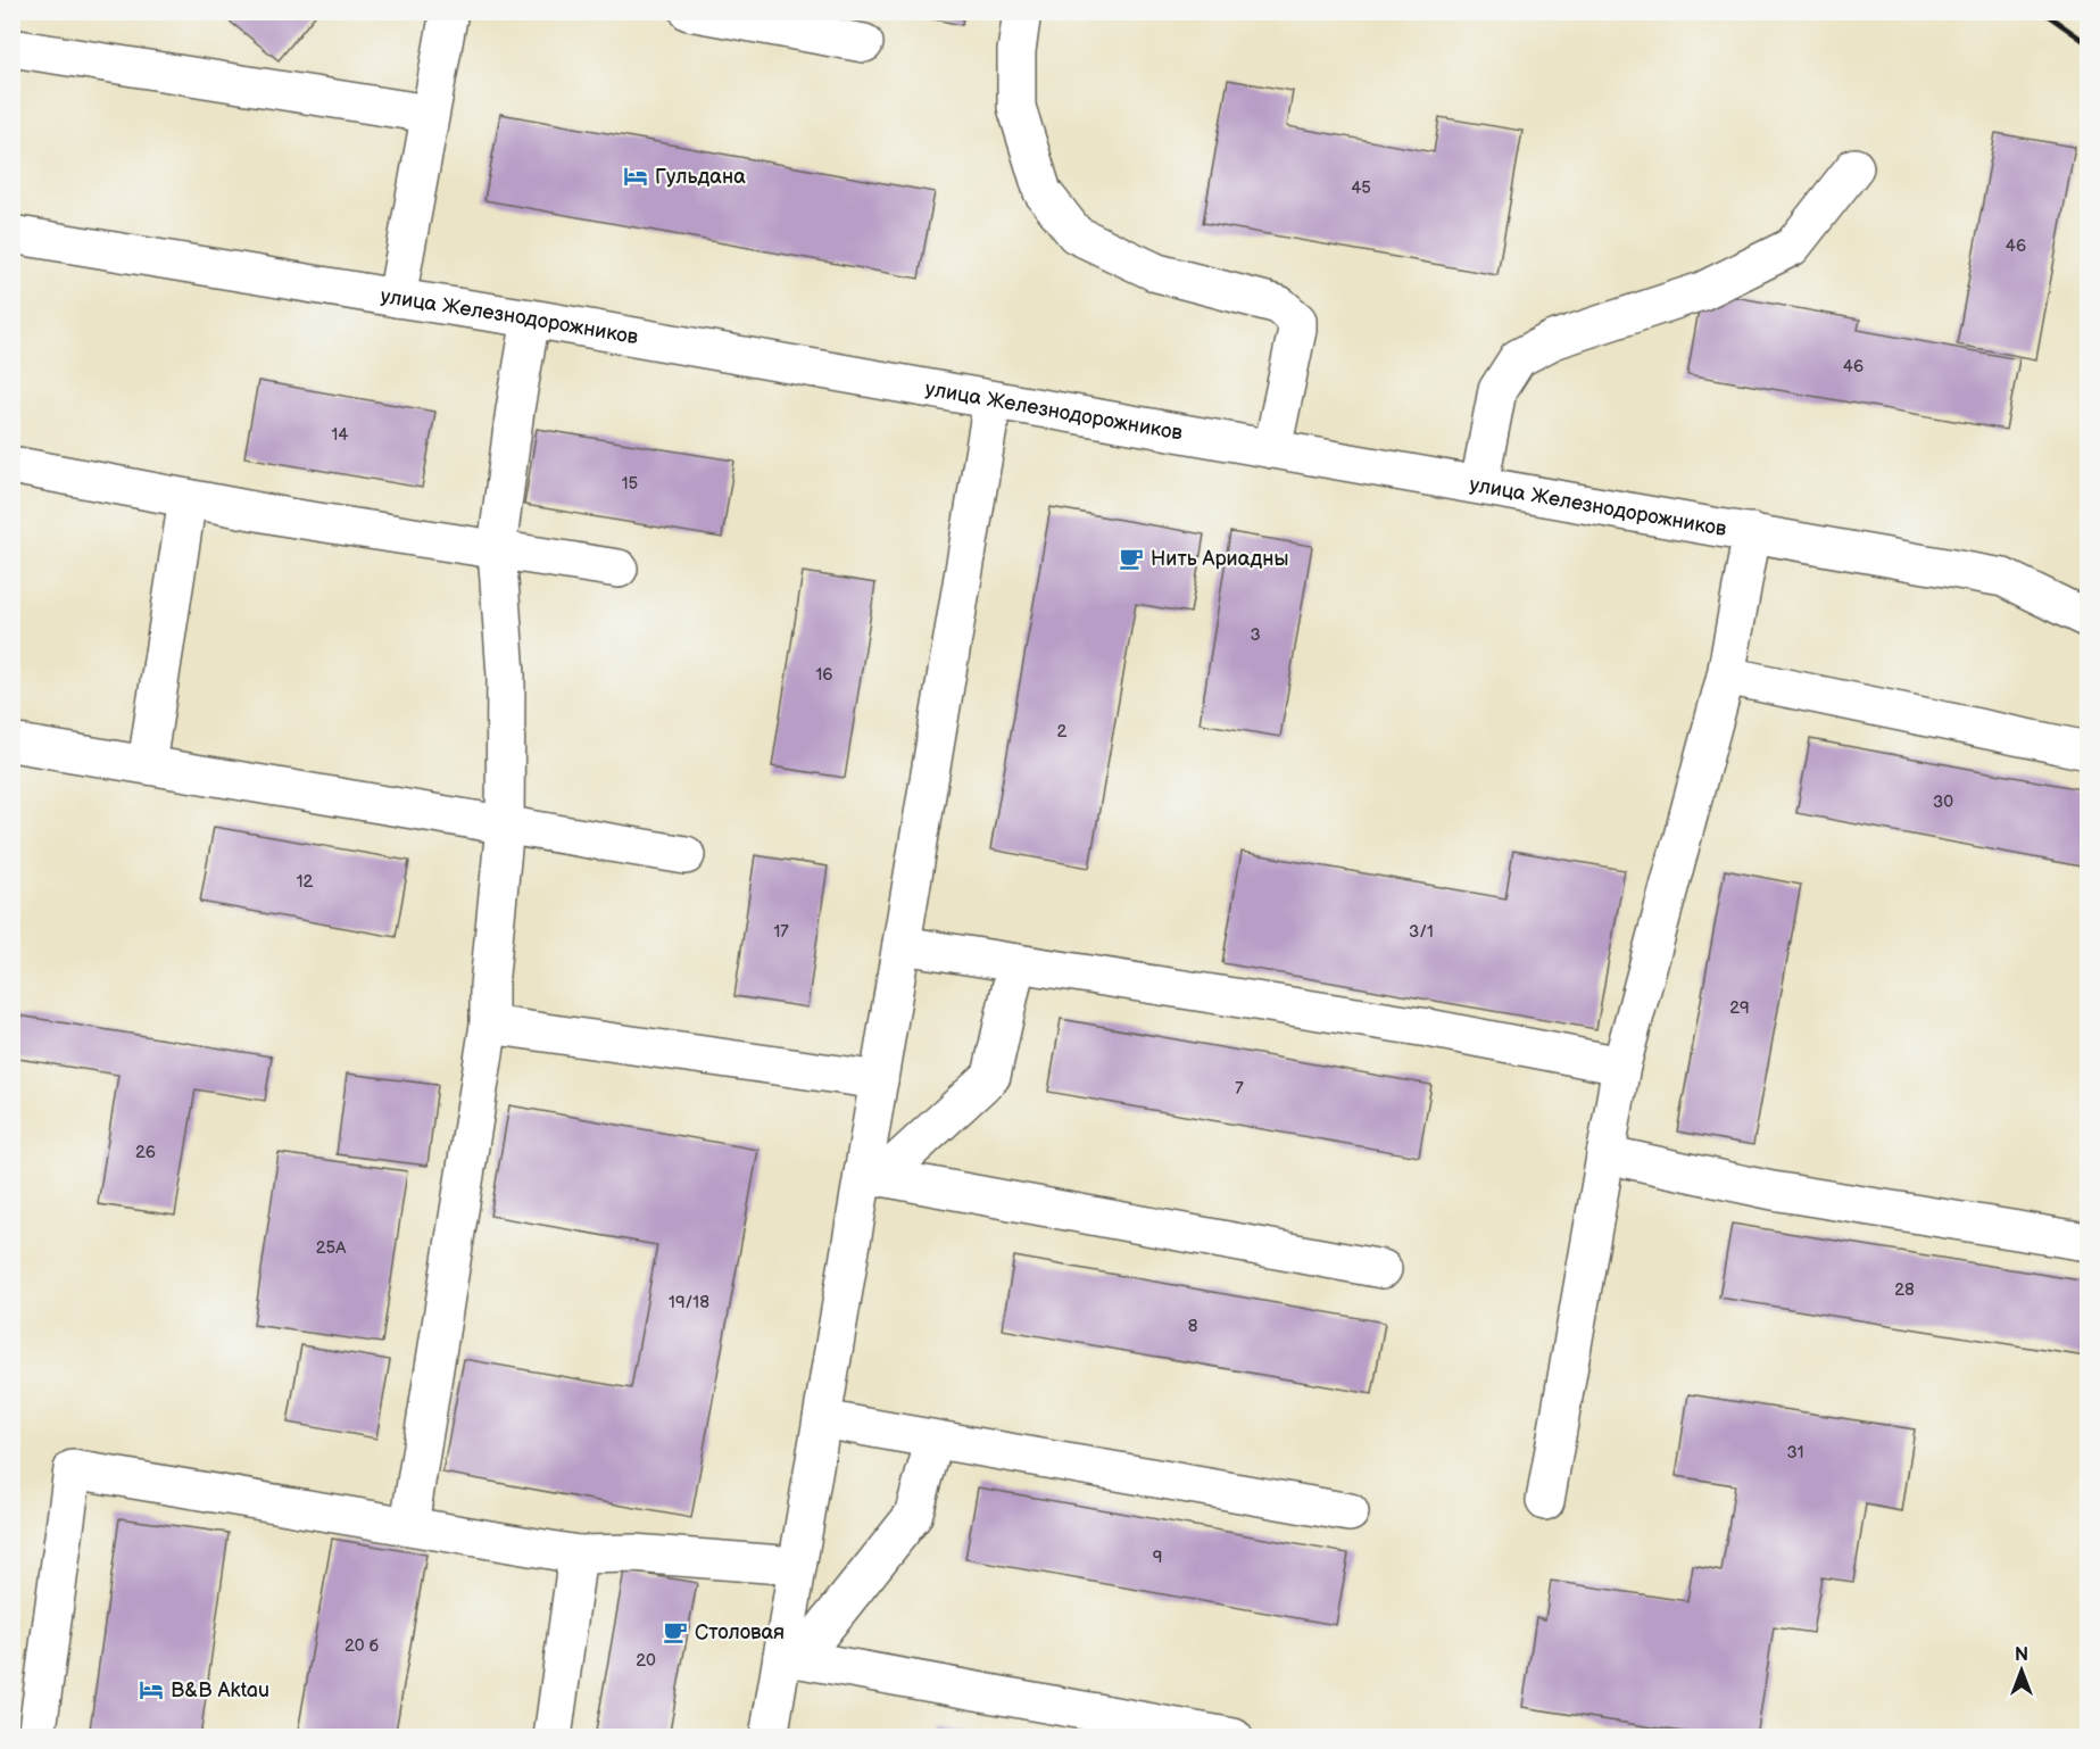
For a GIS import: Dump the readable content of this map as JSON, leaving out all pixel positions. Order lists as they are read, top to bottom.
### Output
{
  "streets": {
    "street": ["улица Железнодорожников"]
  },
  "places": {
    "hotel": ["Гульдана", "B&B Aktau"],
    "cafe": ["Нить Ариадны", "Столовая"]
  },
  "house_numbers": [
    "45",
    "46",
    "46",
    "14",
    "15",
    "3",
    "16",
    "2",
    "30",
    "12",
    "17",
    "3/1",
    "29",
    "7",
    "26",
    "25А",
    "28",
    "19/18",
    "8",
    "31",
    "9",
    "20 б",
    "20"
  ],
  "north": "top"
}
